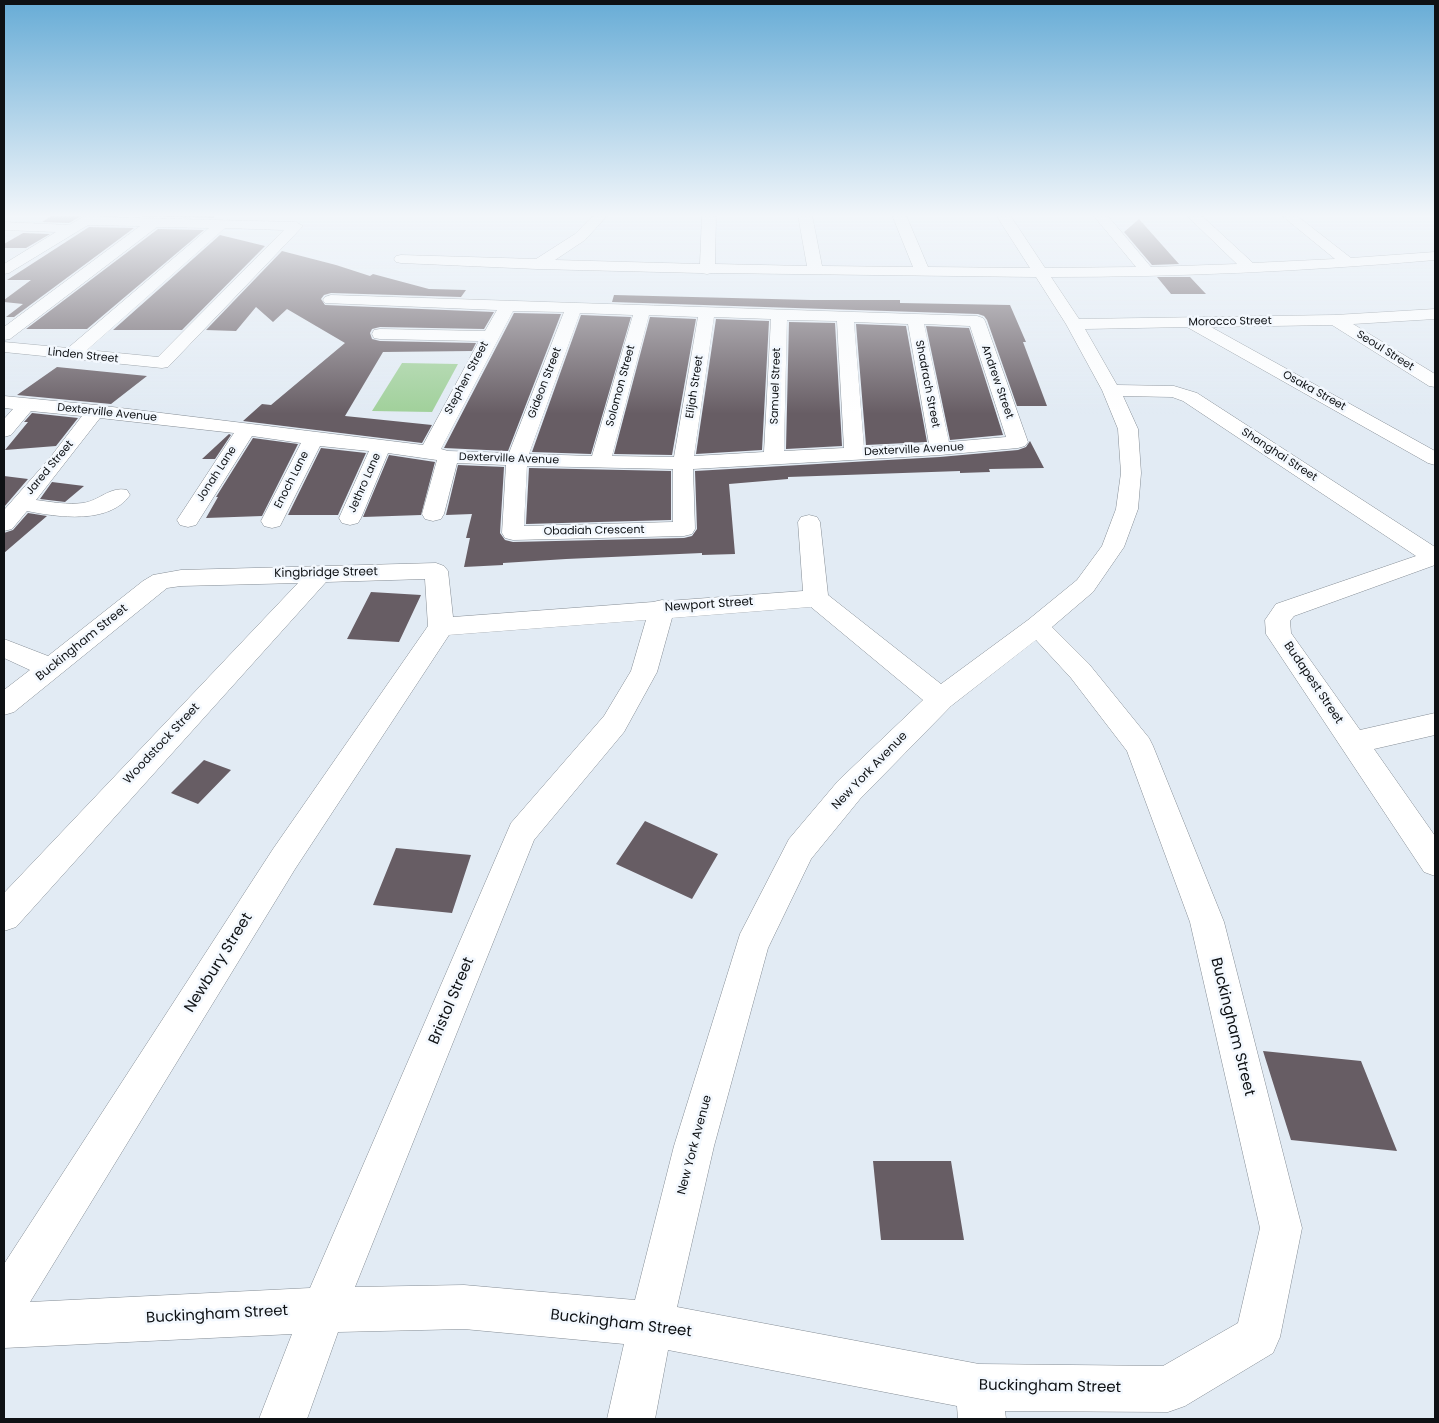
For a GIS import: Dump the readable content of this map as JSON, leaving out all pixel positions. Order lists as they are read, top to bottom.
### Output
{
  "streets": {
    "street": [
      "Morocco Street",
      "Seoul Street",
      "Linden Street",
      "Stephen Street",
      "Andrew Street",
      "Gideon Street",
      "Shadrach Street",
      "Solomon Street",
      "Samuel Street",
      "Elijah Street",
      "Osaka Street",
      "Dexterville Avenue",
      "Shanghai Street",
      "Jared Street",
      "Jonah Lane",
      "Enoch Lane",
      "Jethro Lane",
      "Obadiah Crescent",
      "Kingbridge Street",
      "Newport Street",
      "Buckingham Street",
      "Budapest Street",
      "Woodstock Street",
      "New York Avenue",
      "Newbury Street",
      "Bristol Street"
    ]
  },
  "crossings": [
    ["Morocco Street", "Seoul Street"],
    ["Morocco Street", "Osaka Street"],
    ["Morocco Street", "New York Avenue"],
    ["Stephen Street", "Dexterville Avenue"],
    ["Andrew Street", "Shadrach Street"],
    ["Andrew Street", "Dexterville Avenue"],
    ["Gideon Street", "Dexterville Avenue"],
    ["Gideon Street", "Obadiah Crescent"],
    ["Shadrach Street", "Dexterville Avenue"],
    ["Solomon Street", "Dexterville Avenue"],
    ["Samuel Street", "Dexterville Avenue"],
    ["Elijah Street", "Dexterville Avenue"],
    ["Elijah Street", "Obadiah Crescent"],
    ["Dexterville Avenue", "Jared Street"],
    ["Dexterville Avenue", "Jonah Lane"],
    ["Dexterville Avenue", "Enoch Lane"],
    ["Dexterville Avenue", "Jethro Lane"],
    ["Dexterville Avenue", "Obadiah Crescent"],
    ["Shanghai Street", "Budapest Street"],
    ["Shanghai Street", "New York Avenue"],
    ["Kingbridge Street", "Newport Street"],
    ["Kingbridge Street", "Buckingham Street"],
    ["Kingbridge Street", "Woodstock Street"],
    ["Kingbridge Street", "Newbury Street"],
    ["Newport Street", "Newbury Street"],
    ["Newport Street", "Bristol Street"],
    ["Buckingham Street", "New York Avenue"],
    ["Buckingham Street", "Bristol Street"]
  ]
}
